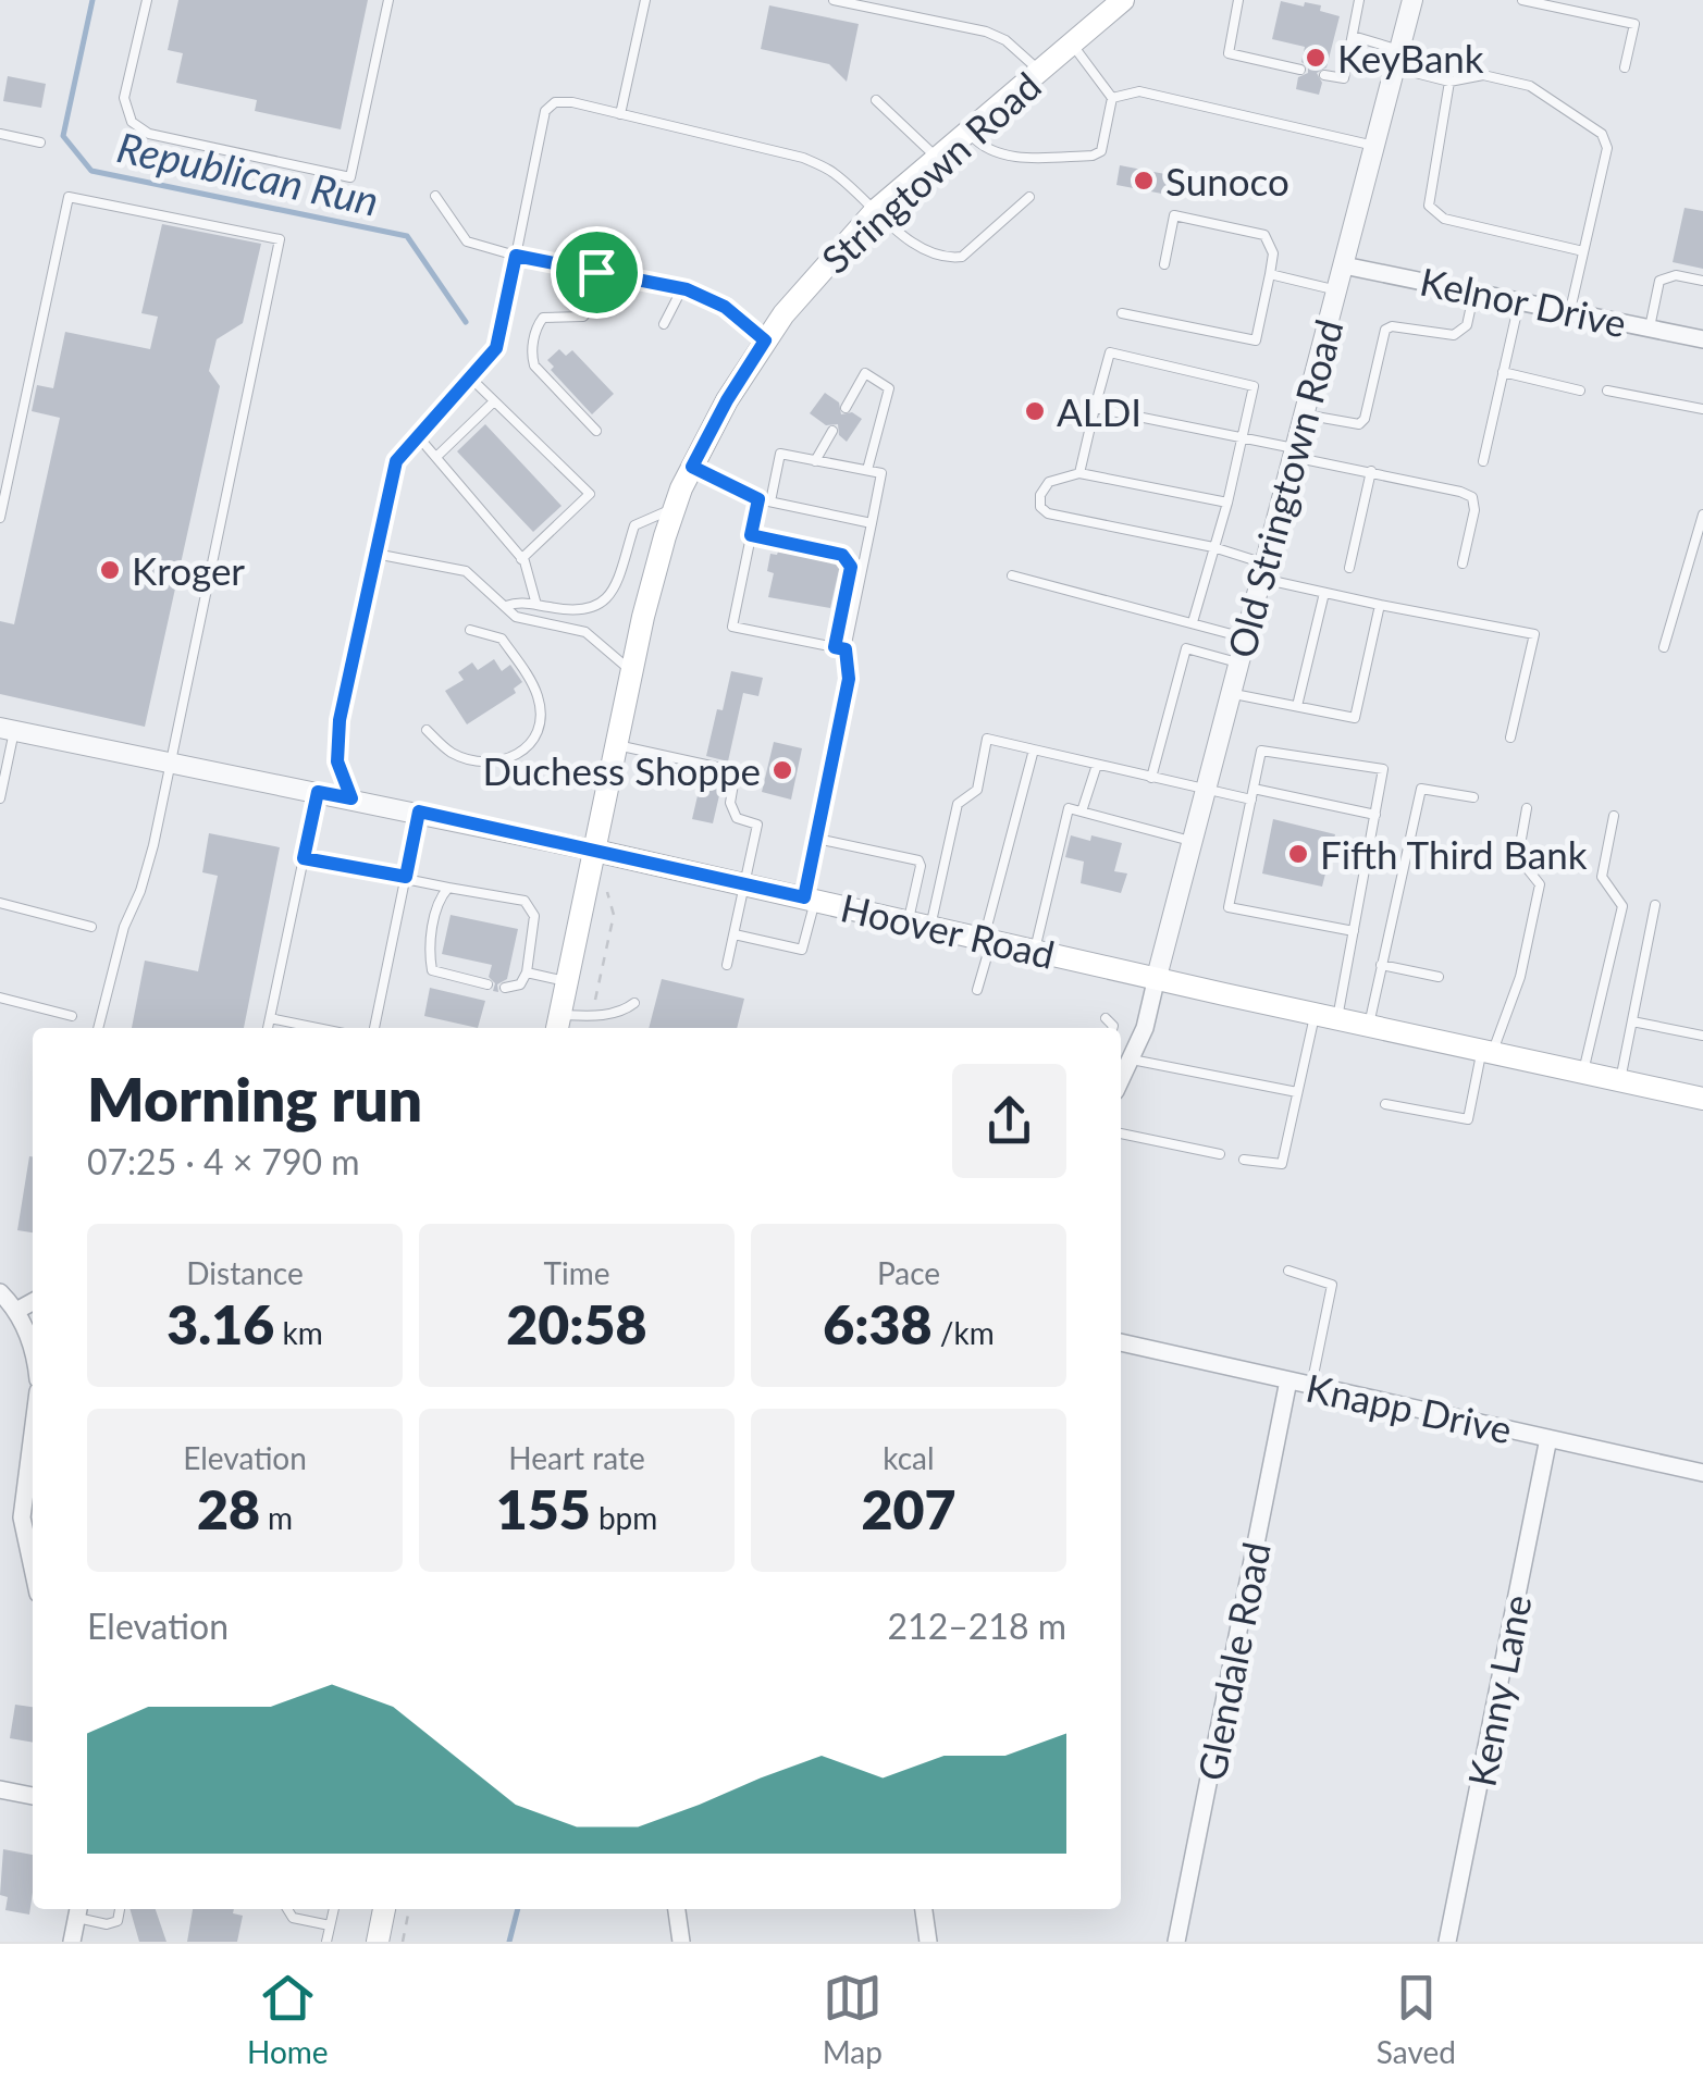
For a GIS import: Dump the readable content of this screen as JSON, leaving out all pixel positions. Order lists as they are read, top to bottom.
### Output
{
  "streets": {
    "main road": ["Stringtown Road", "Hoover Road"],
    "street": [
      "Kelnor Drive",
      "Old Stringtown Road",
      "Knapp Drive",
      "Glendale Road",
      "Kenny Lane"
    ]
  },
  "crossings": [
    ["Stringtown Road", "Hoover Road"],
    ["Kelnor Drive", "Old Stringtown Road"],
    ["Old Stringtown Road", "Hoover Road"],
    ["Knapp Drive", "Glendale Road"],
    ["Knapp Drive", "Kenny Lane"]
  ],
  "water": ["Republican Run"],
  "places": [
    "KeyBank",
    "Sunoco",
    "ALDI",
    "Kroger",
    "Duchess Shoppe",
    "Fifth Third Bank"
  ],
  "page": {
    "heading": ["Morning run", "07:25 · 4 × 790 m"],
    "stats": [
      ["Distance", "3.16 km"],
      ["Time", "20:58"],
      ["Pace", "6:38 /km"],
      ["Elevation", "28 m"],
      ["Heart rate", "155 bpm"],
      ["kcal", "207"]
    ],
    "chart": ["Elevation", "212–218 m"],
    "tabs": ["Home", "Map", "Saved"]
  }
}
